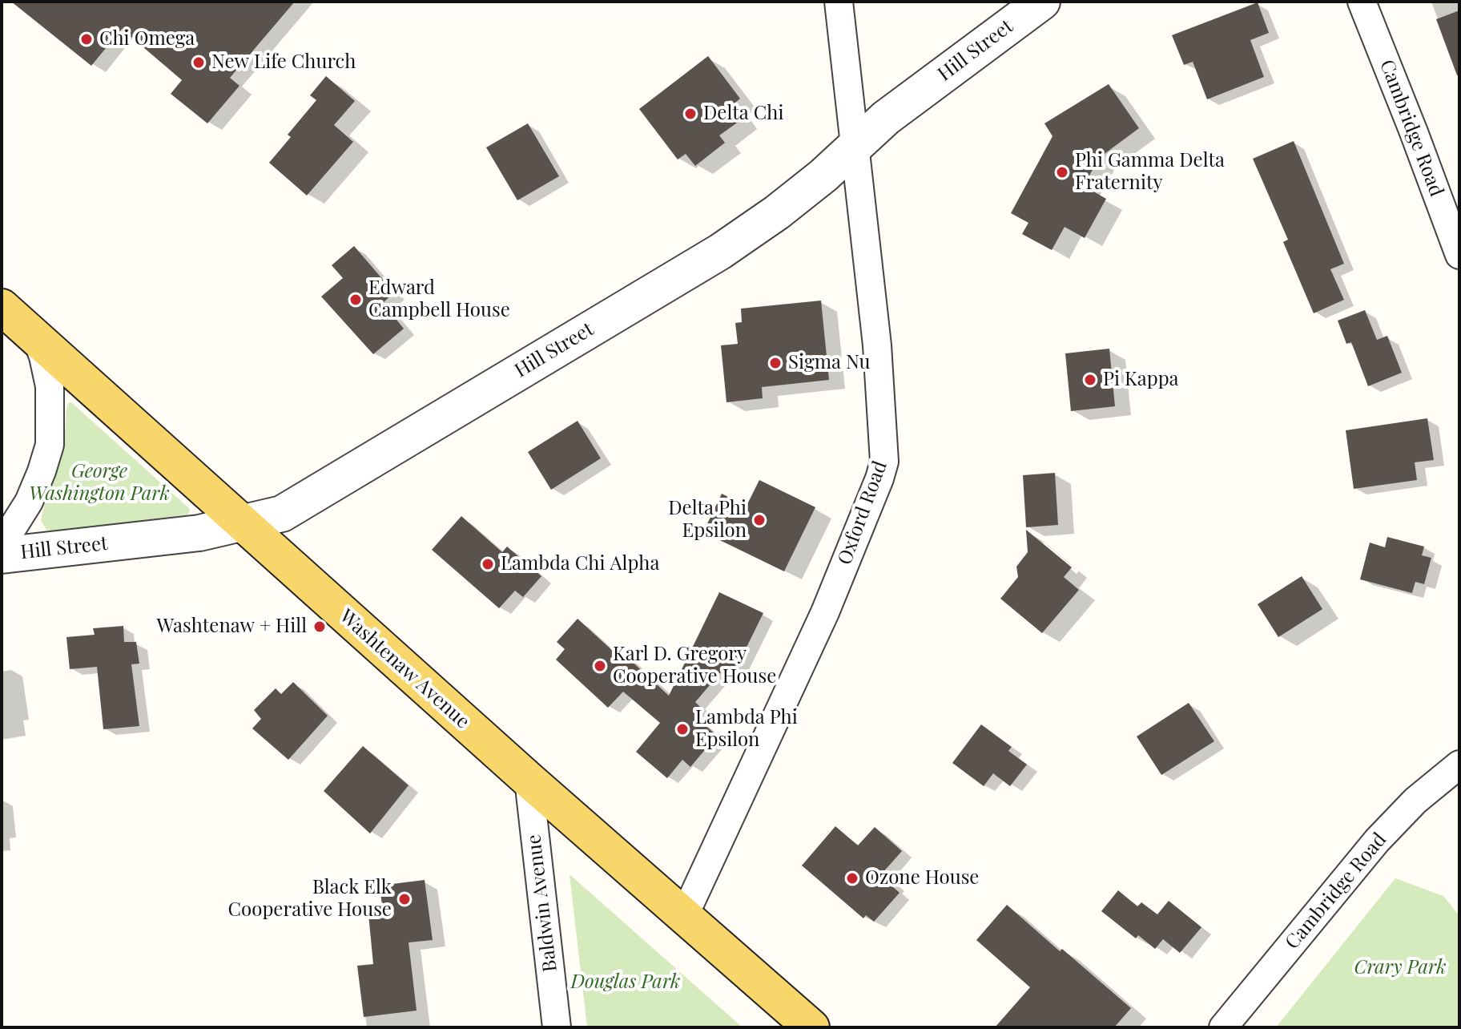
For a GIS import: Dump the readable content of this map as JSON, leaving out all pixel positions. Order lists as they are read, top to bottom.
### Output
{
  "streets": {
    "main road": ["Washtenaw Avenue"],
    "street": [
      "Hill Street",
      "Cambridge Road",
      "Oxford Road",
      "Baldwin Avenue"
    ]
  },
  "crossings": [
    ["Hill Street", "Oxford Road"],
    ["Hill Street", "Washtenaw Avenue"],
    ["Oxford Road", "Washtenaw Avenue"],
    ["Washtenaw Avenue", "Baldwin Avenue"]
  ],
  "parks": ["George Washington Park", "Crary Park", "Douglas Park"],
  "places": [
    "Chi Omega",
    "New Life Church",
    "Delta Chi",
    "Phi Gamma Delta Fraternity",
    "Edward Campbell House",
    "Sigma Nu",
    "Pi Kappa",
    "Delta Phi Epsilon",
    "Lambda Chi Alpha",
    "Washtenaw + Hill",
    "Karl D. Gregory Cooperative House",
    "Lambda Phi Epsilon",
    "Ozone House",
    "Black Elk Cooperative House"
  ]
}
